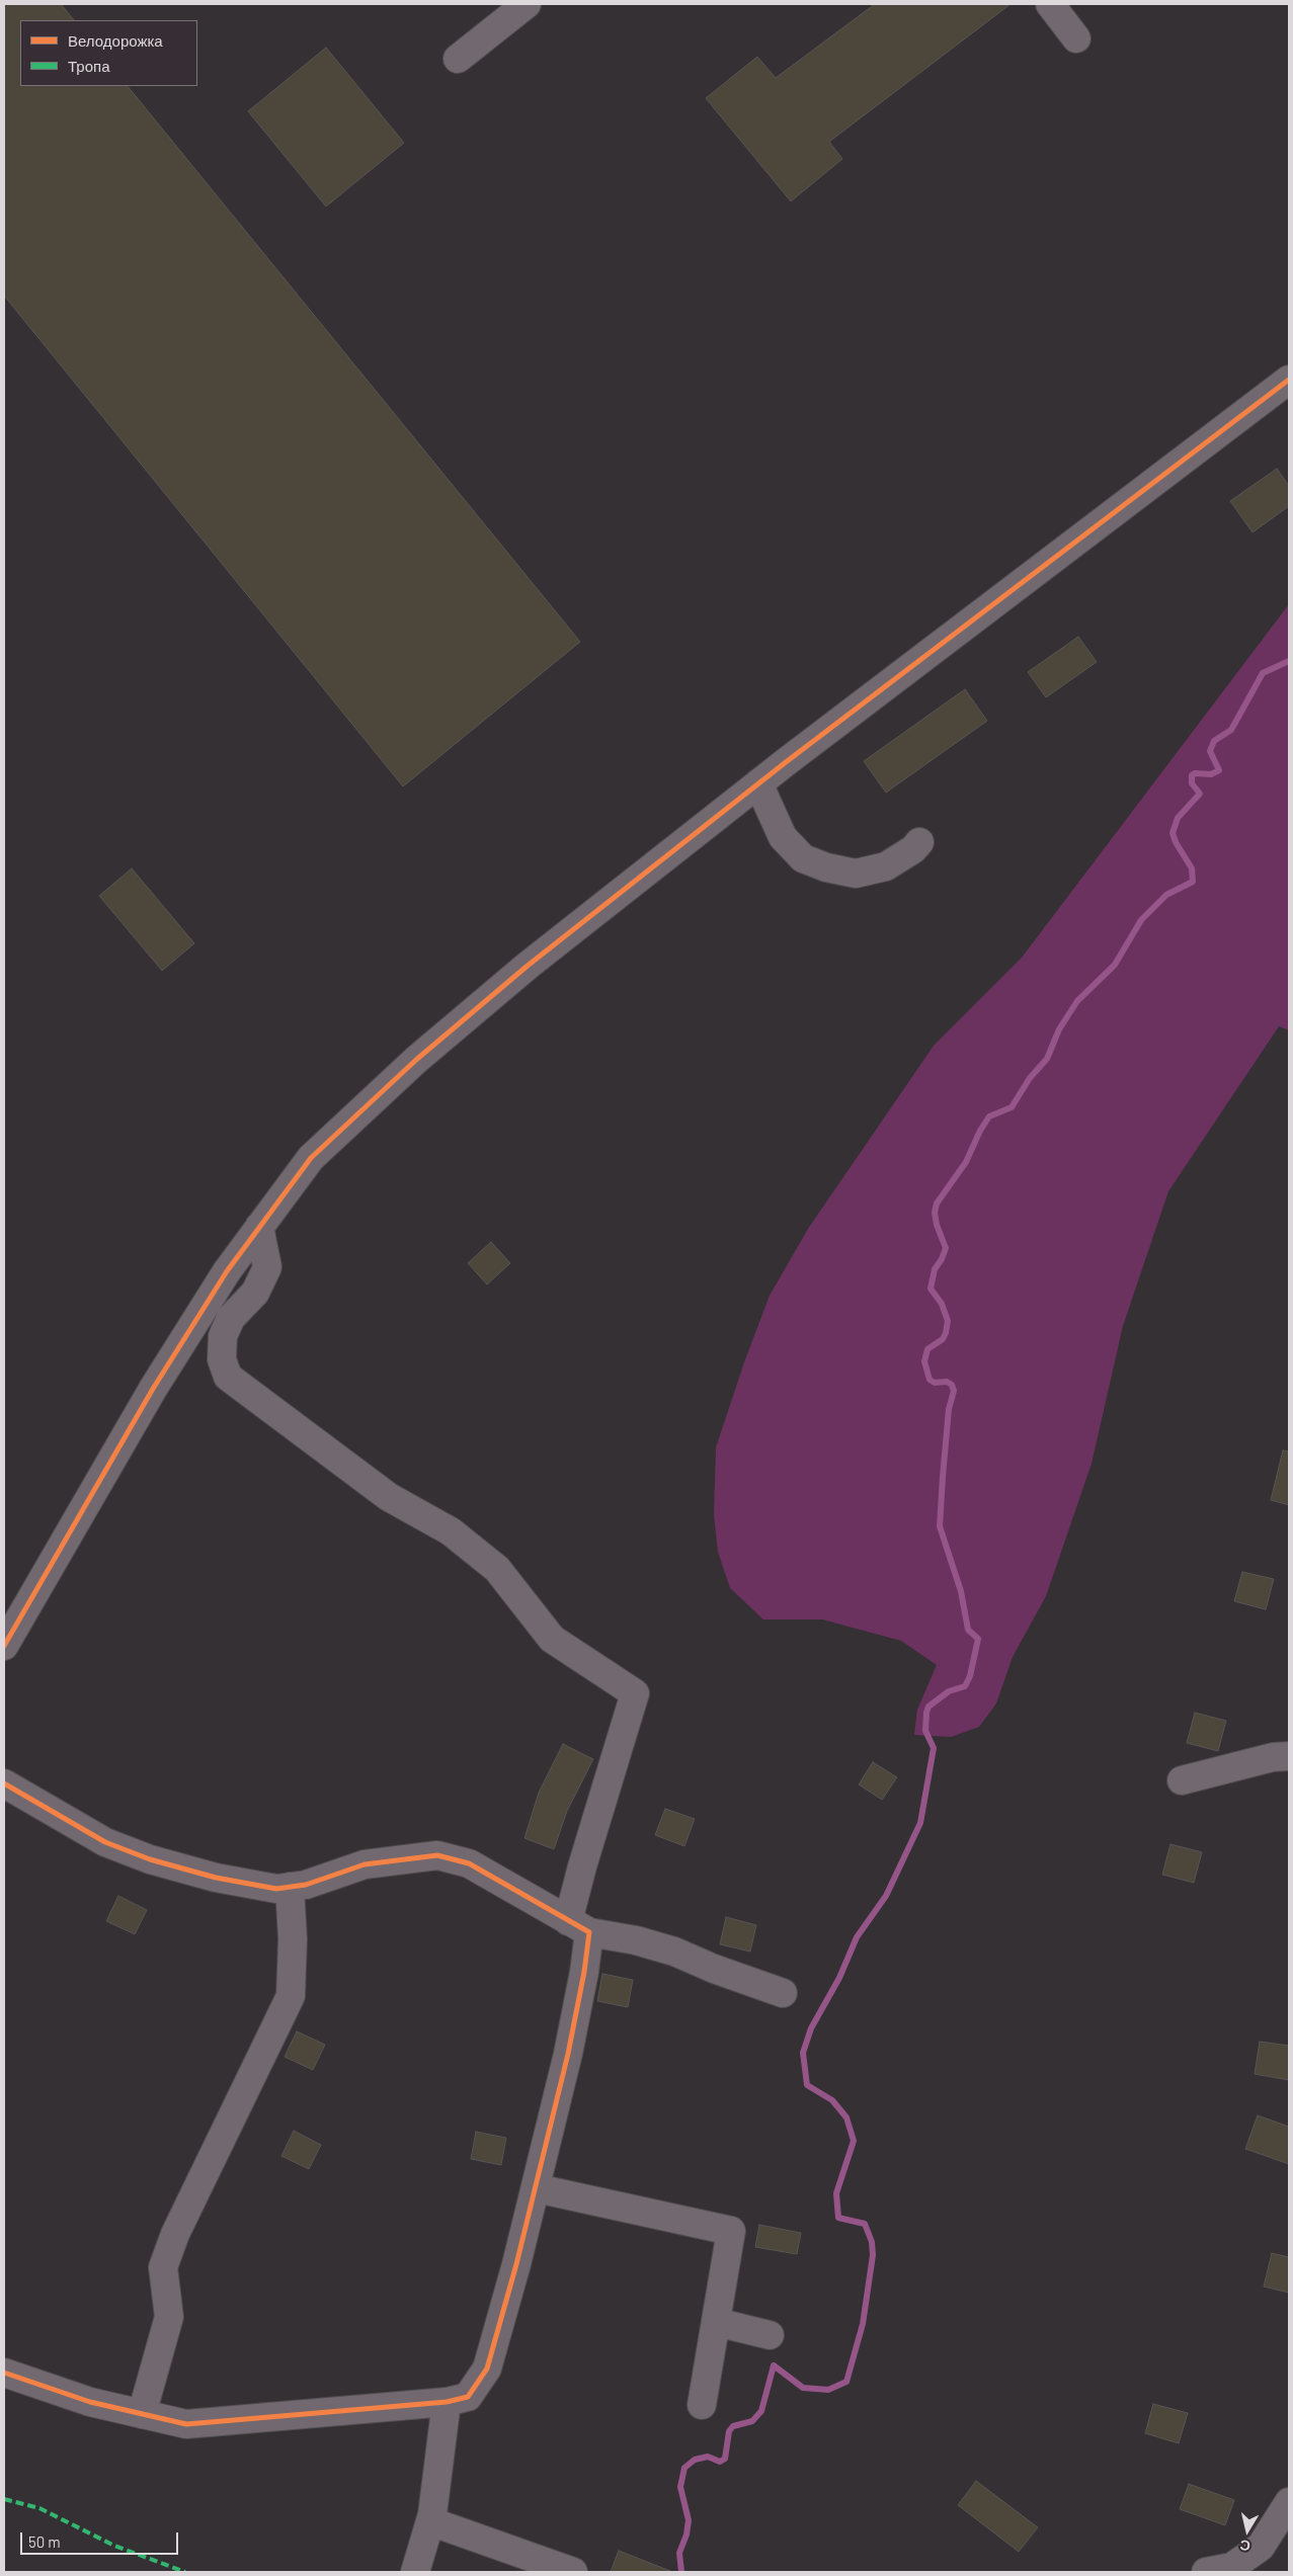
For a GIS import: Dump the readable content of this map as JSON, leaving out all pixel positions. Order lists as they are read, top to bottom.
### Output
{
  "legend": ["Велодорожка", "Тропа"],
  "scale_bar": "50 m",
  "north": "bottom"
}
